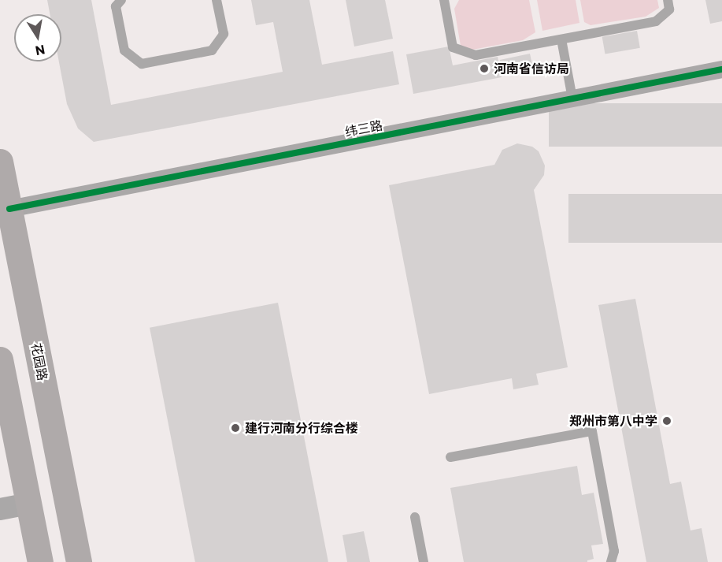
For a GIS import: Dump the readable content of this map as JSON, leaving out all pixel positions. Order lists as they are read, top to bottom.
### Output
{
  "streets": {
    "main road": ["花园路"],
    "street": ["纬三路"]
  },
  "crossings": [
    ["纬三路", "花园路"]
  ],
  "places": ["河南省信访局", "郑州市第八中学", "建行河南分行综合楼"],
  "north": "bottom"
}
